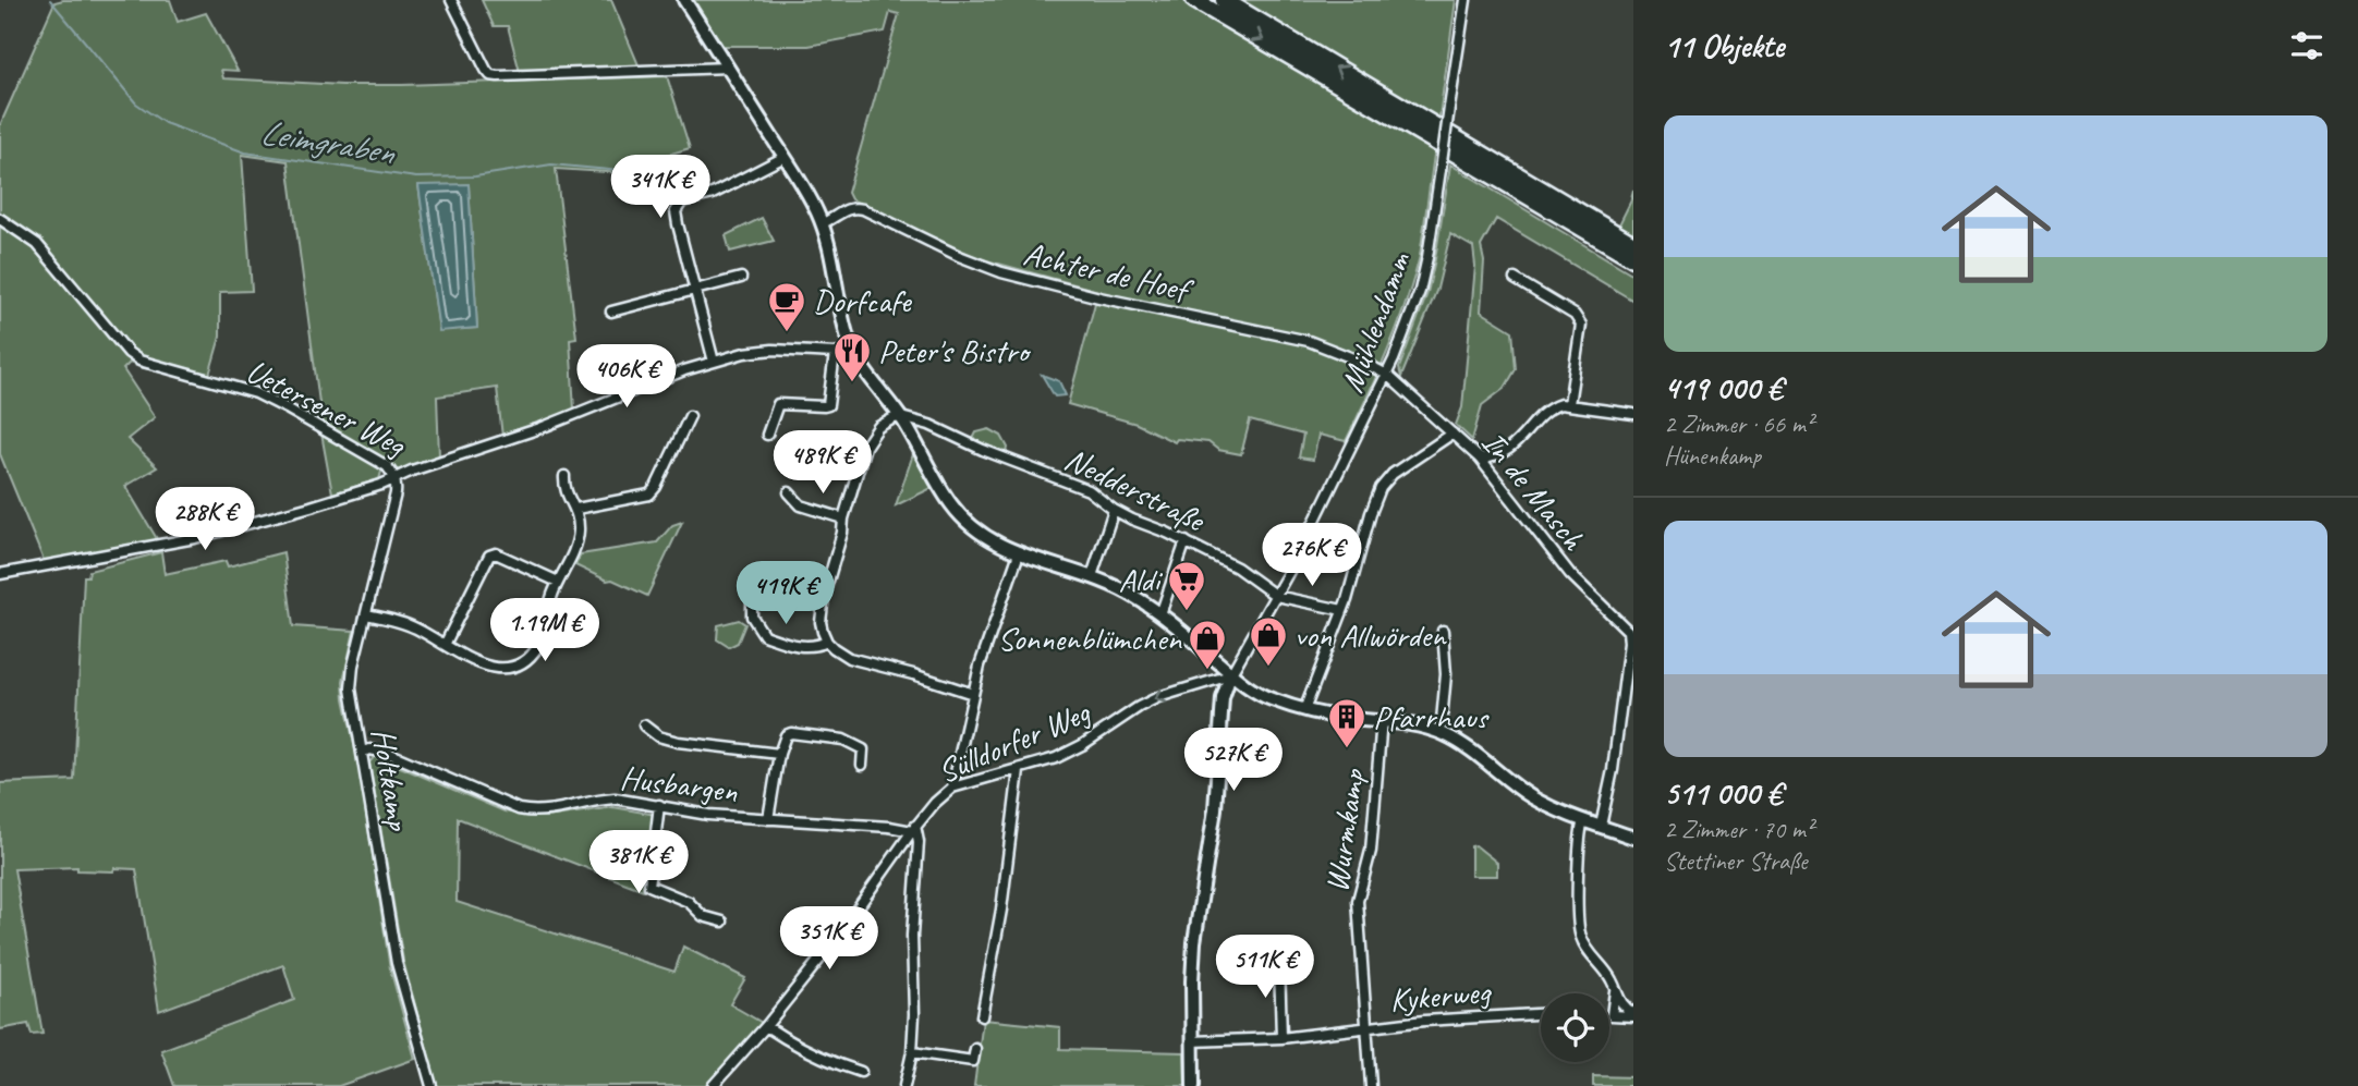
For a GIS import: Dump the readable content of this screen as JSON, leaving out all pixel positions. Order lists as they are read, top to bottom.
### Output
{
  "streets": {
    "street": [
      "Achter de Hoef",
      "Mühlendamm",
      "Uetersener Weg",
      "Nedderstraße",
      "In de Masch",
      "Sülldorfer Weg",
      "Holtkamp",
      "Husbargen",
      "Wurmkamp",
      "Kykerweg"
    ]
  },
  "crossings": [
    ["Achter de Hoef", "Mühlendamm"],
    ["Achter de Hoef", "In de Masch"],
    ["Mühlendamm", "Nedderstraße"],
    ["Mühlendamm", "In de Masch"],
    ["Mühlendamm", "Sülldorfer Weg"],
    ["Uetersener Weg", "Holtkamp"],
    ["Sülldorfer Weg", "Husbargen"],
    ["Holtkamp", "Husbargen"],
    ["Wurmkamp", "Kykerweg"]
  ],
  "water": ["Leimgraben"],
  "places": {
    "cafe": ["Dorfcafe"],
    "restaurant": ["Peter's Bistro"],
    "supermarket": ["Aldi"],
    "shop": ["von Allwörden", "Sonnenblümchen"],
    "building": ["Pfarrhaus"]
  },
  "page": {
    "heading": "11 Objekte",
    "list": [
      {
        "name": "419 000 €",
        "note": "2 Zimmer · 66 m² · Hünenkamp"
      },
      {
        "name": "511 000 €",
        "note": "2 Zimmer · 70 m² · Stettiner Straße"
      }
    ],
    "price": [
      "341K €",
      "406K €",
      "489K €",
      "288K €",
      "276K €",
      "419K €",
      "1.19M €",
      "527K €",
      "381K €",
      "351K €",
      "511K €"
    ]
  }
}
